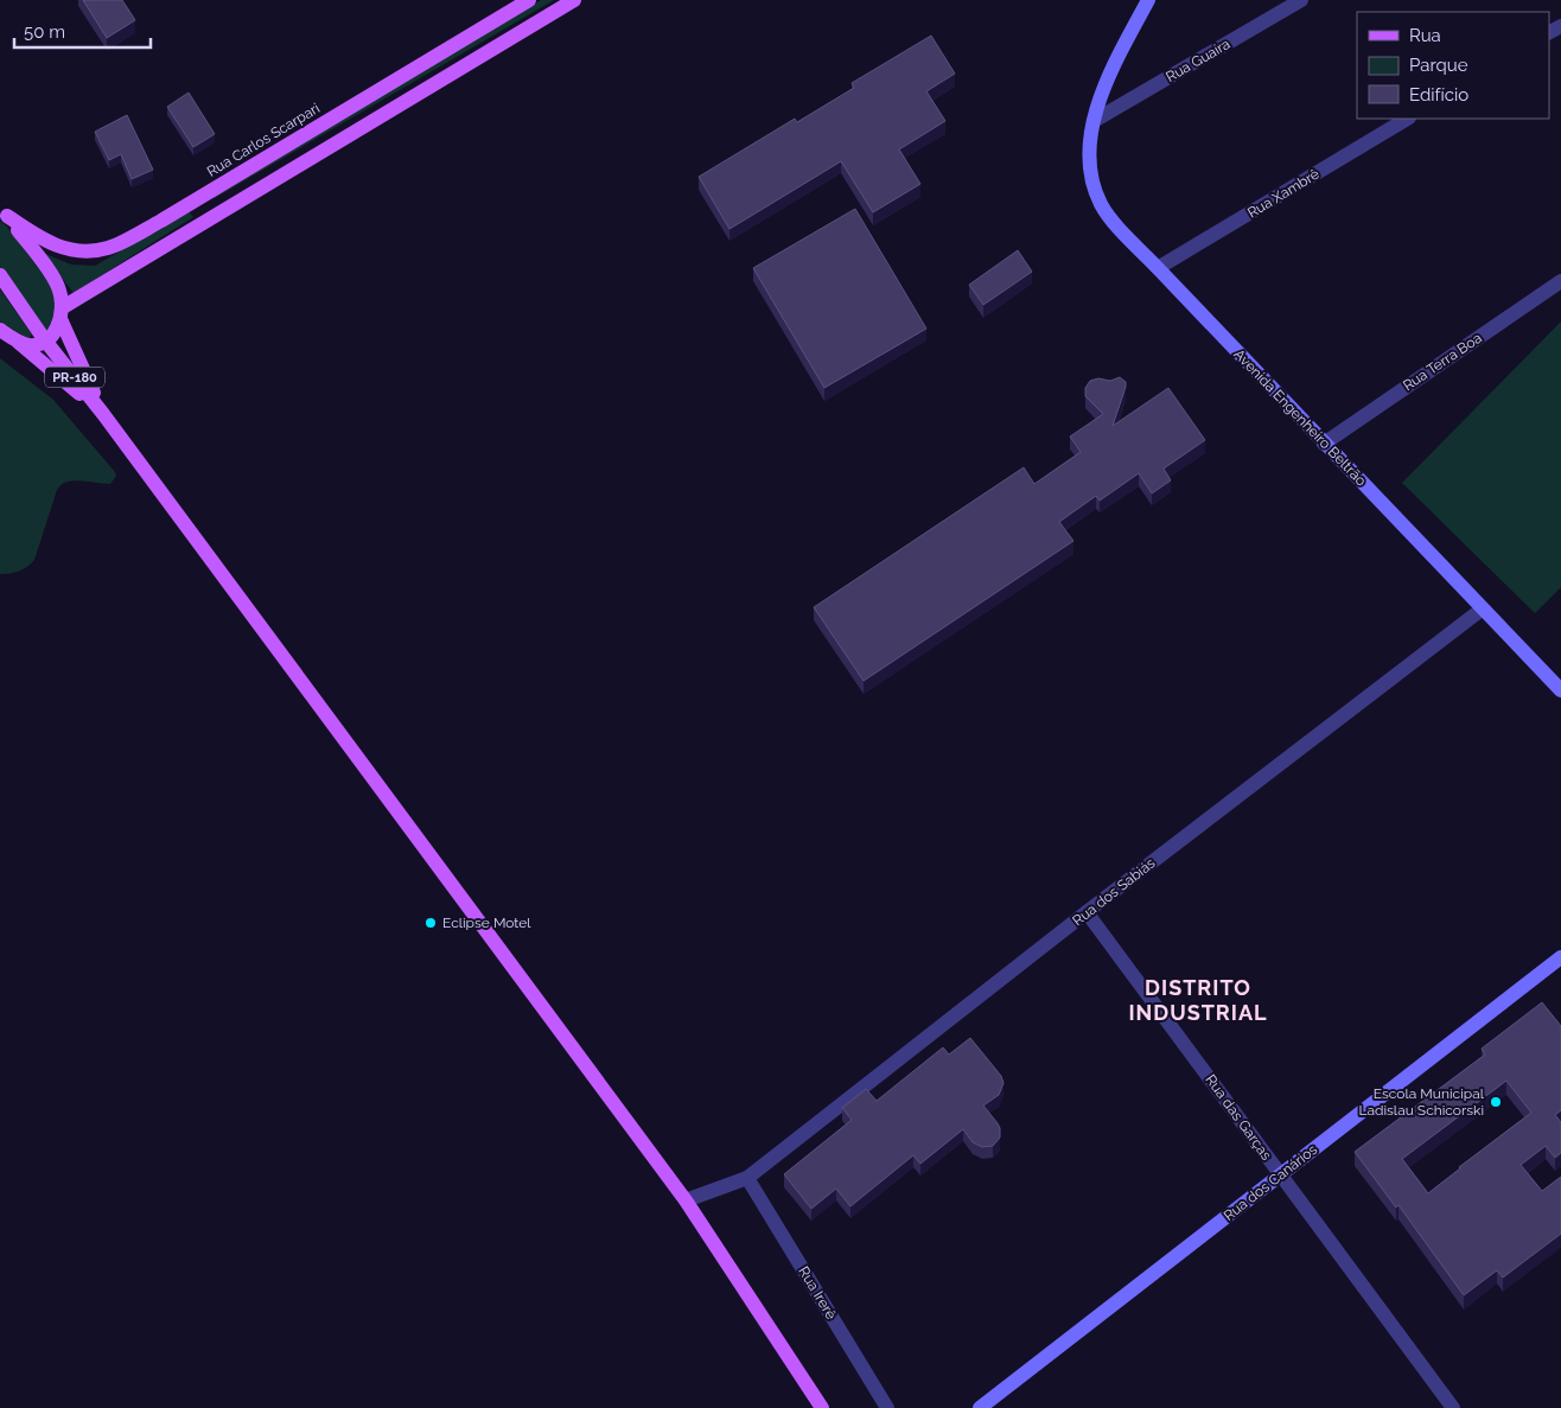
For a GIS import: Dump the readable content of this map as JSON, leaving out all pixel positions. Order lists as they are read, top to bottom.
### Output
{
  "streets": {
    "main road": ["Rua Carlos Scarpari", "PR-180"],
    "street": [
      "Rua Guaíra",
      "Rua Xambrê",
      "Rua Terra Boa",
      "Avenida Engenheiro Beltrão",
      "Rua dos Sabiás",
      "Rua das Garças",
      "Rua dos Canários",
      "Rua Irerê"
    ]
  },
  "crossings": [
    ["Rua Guaíra", "Avenida Engenheiro Beltrão"],
    ["Rua Xambrê", "Avenida Engenheiro Beltrão"],
    ["Rua Terra Boa", "Avenida Engenheiro Beltrão"],
    ["PR-180", "Rua dos Sabiás"],
    ["Avenida Engenheiro Beltrão", "Rua dos Sabiás"],
    ["Rua dos Sabiás", "Rua das Garças"],
    ["Rua dos Sabiás", "Rua Irerê"],
    ["Rua das Garças", "Rua dos Canários"]
  ],
  "districts": ["DISTRITO INDUSTRIAL"],
  "places": ["Eclipse Motel", "Escola Municipal Ladislau Schicorski"],
  "legend": ["Rua", "Parque", "Edifício"],
  "scale_bar": "50 m"
}
